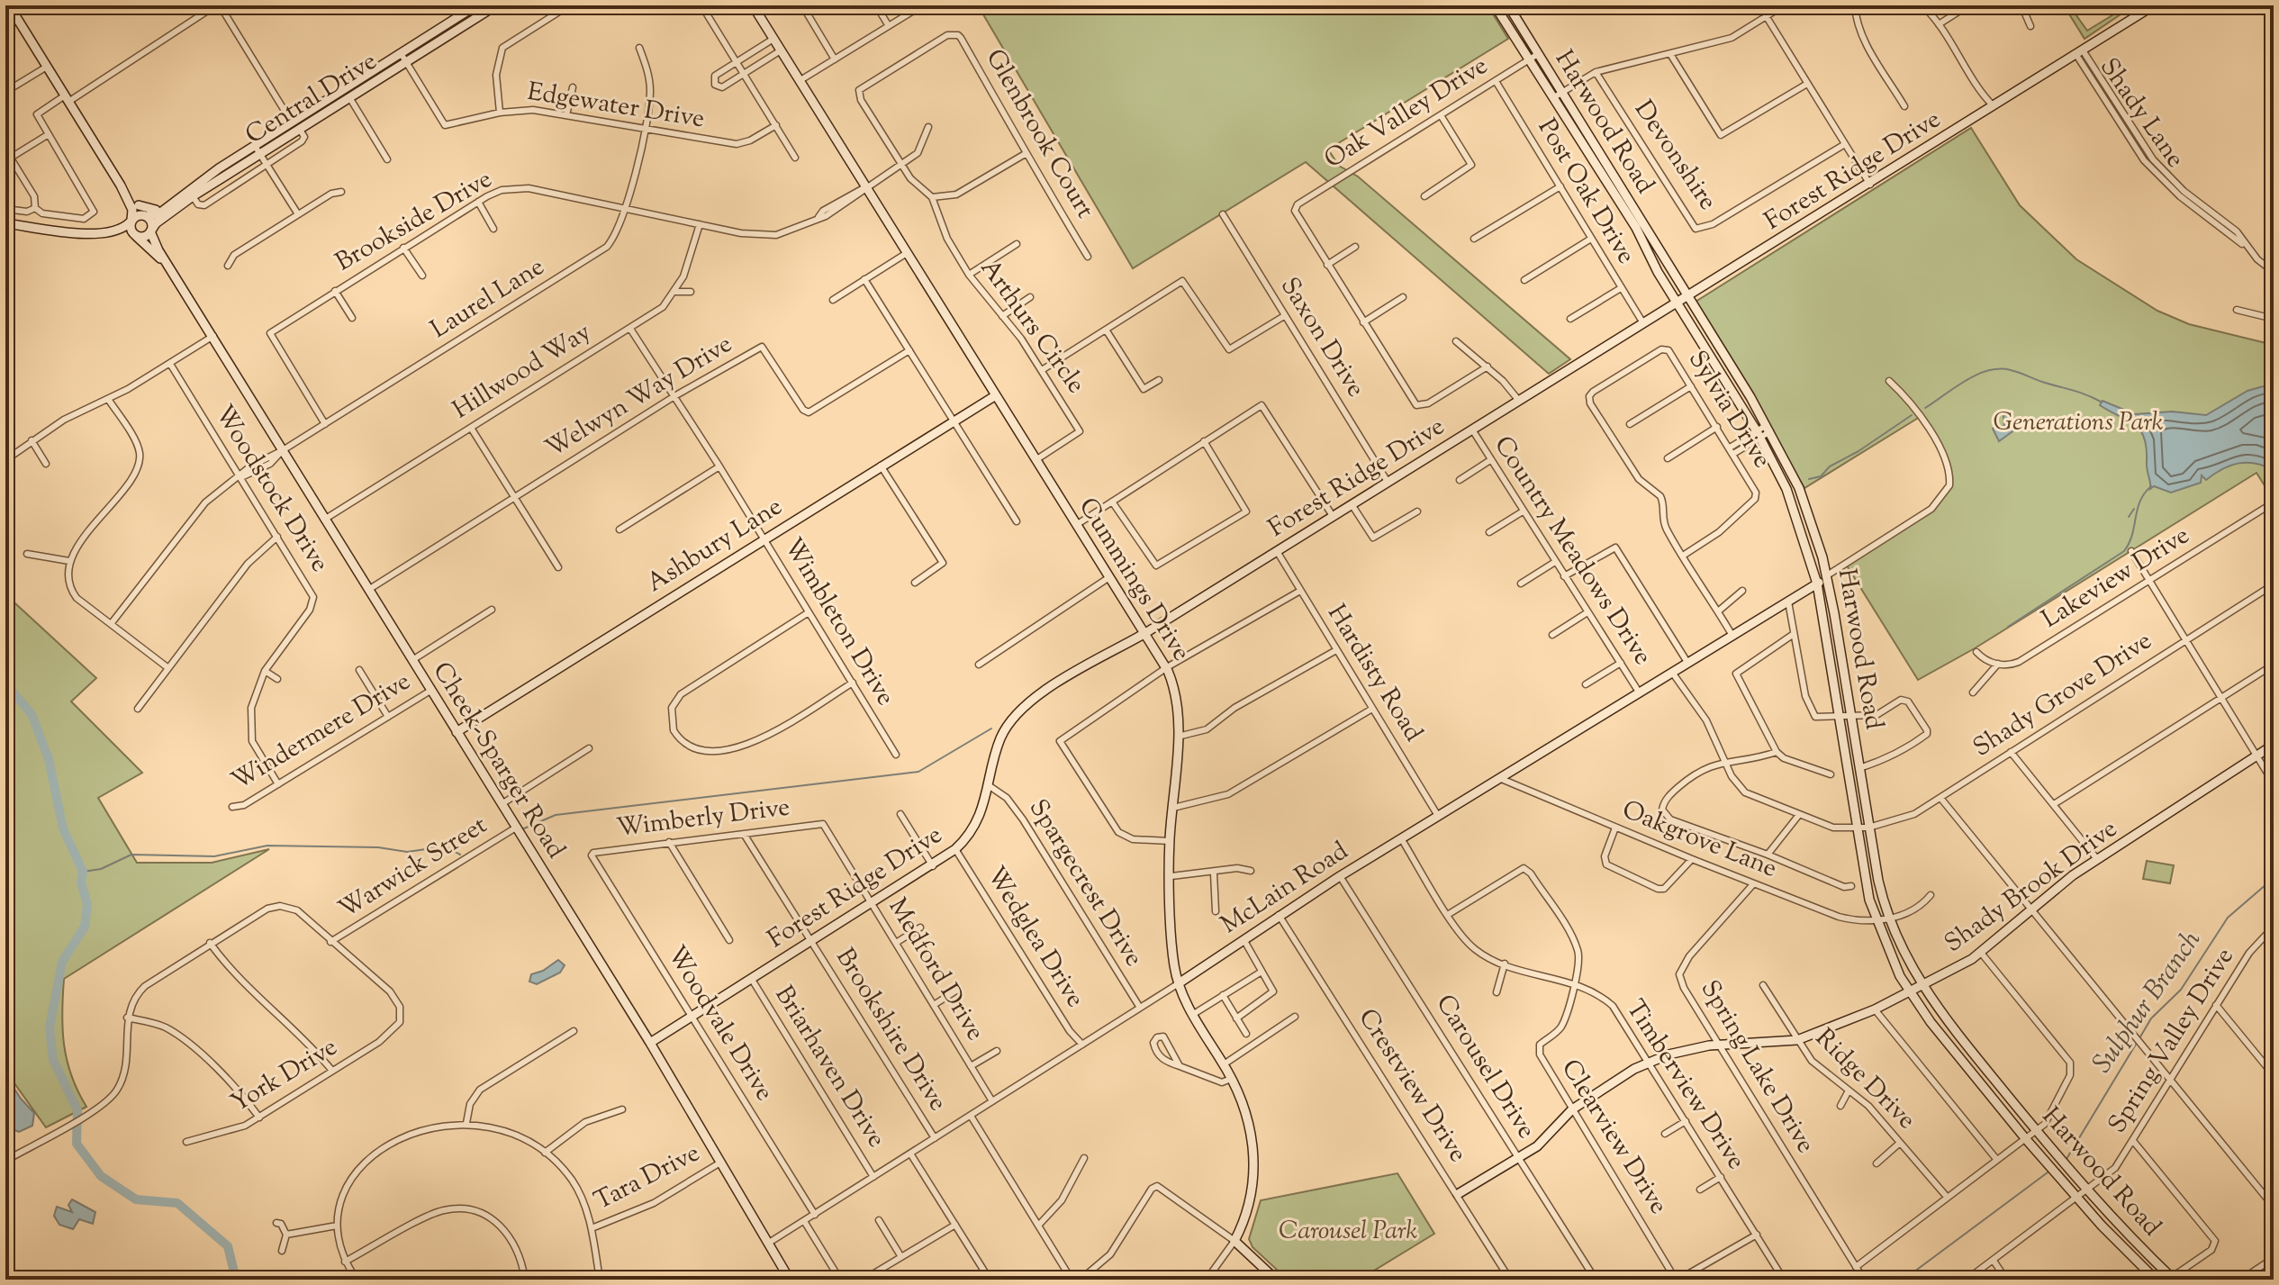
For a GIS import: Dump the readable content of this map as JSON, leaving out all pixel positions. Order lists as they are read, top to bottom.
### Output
{
  "streets": {
    "main road": [
      "Central Drive",
      "Harwood Road",
      "Forest Ridge Drive",
      "Ashbury Lane",
      "Cummings Drive",
      "Cheek-Sparger Road",
      "Shady Brook Drive",
      "McLain Road"
    ],
    "street": [
      "Edgewater Drive",
      "Oak Valley Drive",
      "Shady Lane",
      "Glenbrook Court",
      "Devonshire",
      "Post Oak Drive",
      "Brookside Drive",
      "Laurel Lane",
      "Arthurs Circle",
      "Saxon Drive",
      "Hillwood Way",
      "Welwyn Way Drive",
      "Sylvia Drive",
      "Woodstock Drive",
      "Country Meadows Drive",
      "Lakeview Drive",
      "Wimbleton Drive",
      "Hardisty Road",
      "Shady Grove Drive",
      "Windermere Drive",
      "Wimberly Drive",
      "Oakgrove Lane",
      "Warwick Street",
      "Spargecrest Drive",
      "Wedglea Drive",
      "Medford Drive",
      "Woodvale Drive",
      "Brookshire Drive",
      "Spring Valley Drive",
      "Briarhaven Drive",
      "Carousel Drive",
      "Spring Lake Drive",
      "York Drive",
      "Ridge Drive",
      "Timberview Drive",
      "Crestview Drive",
      "Clearview Drive",
      "Tara Drive"
    ]
  },
  "crossings": [
    ["Central Drive", "Edgewater Drive"],
    ["Central Drive", "Cheek-Sparger Road"],
    ["Edgewater Drive", "Laurel Lane"],
    ["Oak Valley Drive", "Harwood Road"],
    ["Oak Valley Drive", "Post Oak Drive"],
    ["Shady Lane", "Forest Ridge Drive"],
    ["Harwood Road", "Forest Ridge Drive"],
    ["Harwood Road", "Shady Grove Drive"],
    ["Harwood Road", "Oakgrove Lane"],
    ["Harwood Road", "Shady Brook Drive"],
    ["Harwood Road", "McLain Road"],
    ["Harwood Road", "Spring Valley Drive"],
    ["Glenbrook Court", "Brookside Drive"],
    ["Forest Ridge Drive", "Post Oak Drive"],
    ["Forest Ridge Drive", "Saxon Drive"],
    ["Forest Ridge Drive", "Country Meadows Drive"],
    ["Forest Ridge Drive", "Cummings Drive"],
    ["Forest Ridge Drive", "Hardisty Road"],
    ["Forest Ridge Drive", "Cheek-Sparger Road"],
    ["Forest Ridge Drive", "Spargecrest Drive"],
    ["Forest Ridge Drive", "Wedglea Drive"],
    ["Forest Ridge Drive", "Medford Drive"],
    ["Forest Ridge Drive", "Woodvale Drive"],
    ["Forest Ridge Drive", "Brookshire Drive"],
    ["Forest Ridge Drive", "Briarhaven Drive"],
    ["Brookside Drive", "Laurel Lane"],
    ["Brookside Drive", "Hillwood Way"],
    ["Brookside Drive", "Cummings Drive"],
    ["Laurel Lane", "Woodstock Drive"],
    ["Laurel Lane", "Cheek-Sparger Road"],
    ["Arthurs Circle", "Cummings Drive"],
    ["Hillwood Way", "Wimbleton Drive"],
    ["Hillwood Way", "Cheek-Sparger Road"],
    ["Welwyn Way Drive", "Wimbleton Drive"],
    ["Welwyn Way Drive", "Cheek-Sparger Road"],
    ["Woodstock Drive", "Windermere Drive"],
    ["Ashbury Lane", "Cummings Drive"],
    ["Ashbury Lane", "Wimbleton Drive"],
    ["Ashbury Lane", "Cheek-Sparger Road"],
    ["Country Meadows Drive", "McLain Road"],
    ["Cummings Drive", "McLain Road"],
    ["Hardisty Road", "McLain Road"],
    ["Shady Grove Drive", "McLain Road"],
    ["Windermere Drive", "Cheek-Sparger Road"],
    ["Cheek-Sparger Road", "Warwick Street"],
    ["Cheek-Sparger Road", "McLain Road"],
    ["Cheek-Sparger Road", "Tara Drive"],
    ["Wimberly Drive", "Medford Drive"],
    ["Wimberly Drive", "Woodvale Drive"],
    ["Wimberly Drive", "Brookshire Drive"],
    ["Oakgrove Lane", "McLain Road"],
    ["Oakgrove Lane", "Spring Lake Drive"],
    ["Warwick Street", "York Drive"],
    ["Spargecrest Drive", "McLain Road"],
    ["Shady Brook Drive", "Carousel Drive"],
    ["Shady Brook Drive", "Spring Lake Drive"],
    ["Shady Brook Drive", "Ridge Drive"],
    ["Shady Brook Drive", "Timberview Drive"],
    ["Shady Brook Drive", "Crestview Drive"],
    ["Shady Brook Drive", "Clearview Drive"],
    ["McLain Road", "Wedglea Drive"],
    ["McLain Road", "Medford Drive"],
    ["McLain Road", "Woodvale Drive"],
    ["McLain Road", "Brookshire Drive"],
    ["McLain Road", "Briarhaven Drive"],
    ["McLain Road", "Carousel Drive"],
    ["McLain Road", "Timberview Drive"],
    ["McLain Road", "Crestview Drive"],
    ["Timberview Drive", "Clearview Drive"]
  ],
  "water": ["Sulphur Branch"],
  "parks": ["Generations Park", "Carousel Park"]
}
